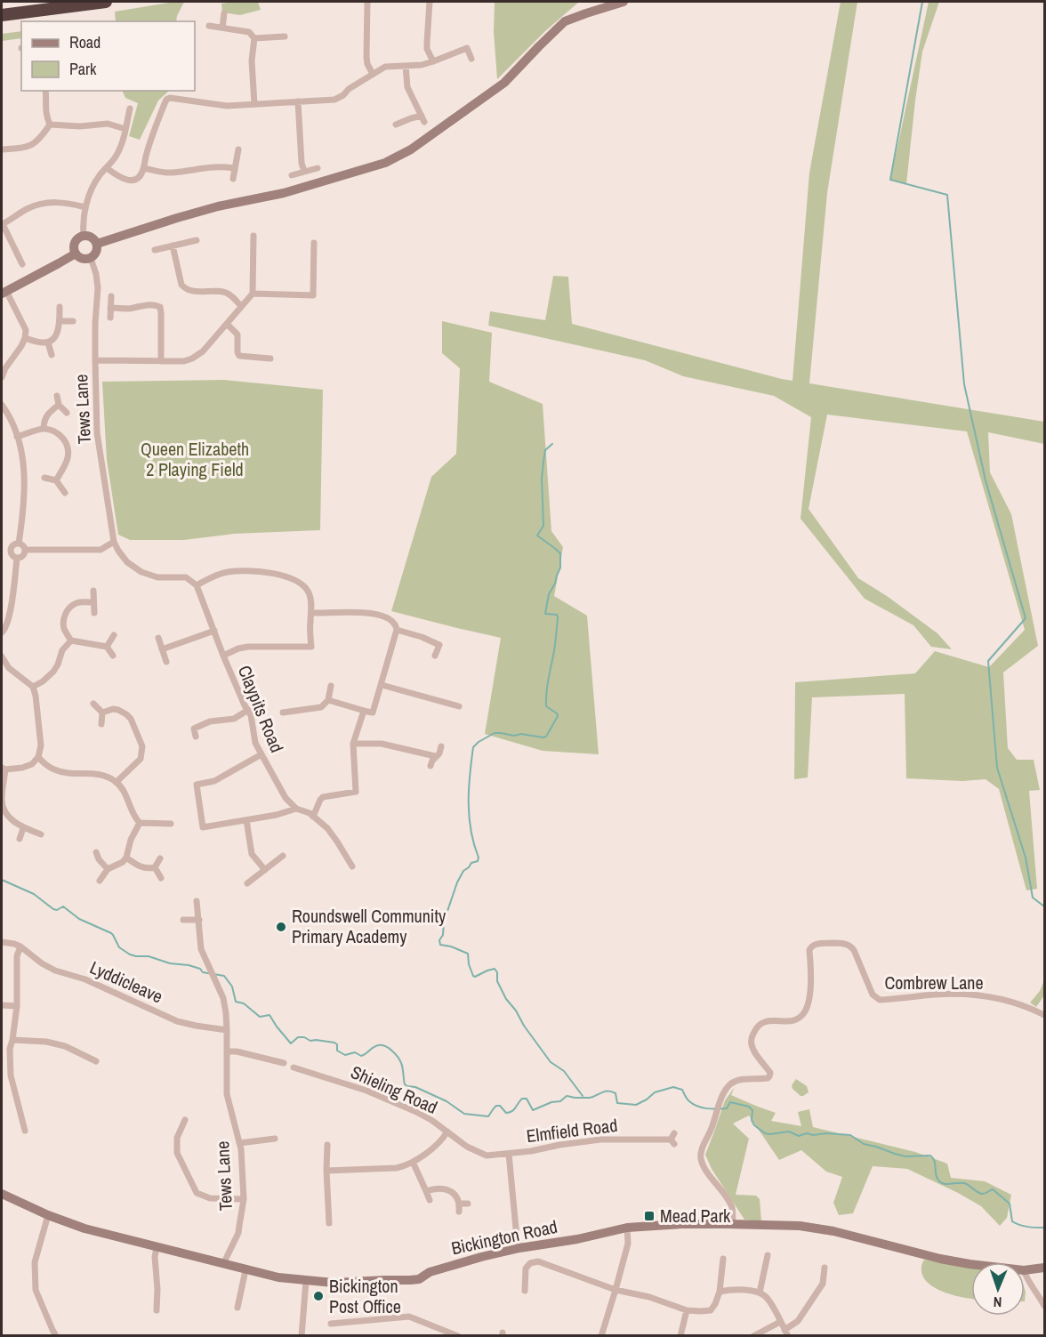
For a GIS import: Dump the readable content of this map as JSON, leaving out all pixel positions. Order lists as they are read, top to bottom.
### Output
{
  "streets": {
    "main road": ["Bickington Road"],
    "street": [
      "Tews Lane",
      "Claypits Road",
      "Lyddicleave",
      "Combrew Lane",
      "Shieling Road",
      "Elmfield Road"
    ]
  },
  "crossings": [
    ["Tews Lane", "Claypits Road"],
    ["Tews Lane", "Lyddicleave"],
    ["Tews Lane", "Bickington Road"],
    ["Combrew Lane", "Bickington Road"],
    ["Shieling Road", "Elmfield Road"],
    ["Elmfield Road", "Bickington Road"]
  ],
  "parks": ["Queen Elizabeth 2 Playing Field"],
  "places": {
    "other": ["Roundswell Community Primary Academy", "Bickington Post Office"],
    "transit": ["Mead Park"]
  },
  "legend": ["Road", "Park"],
  "north": "bottom"
}
